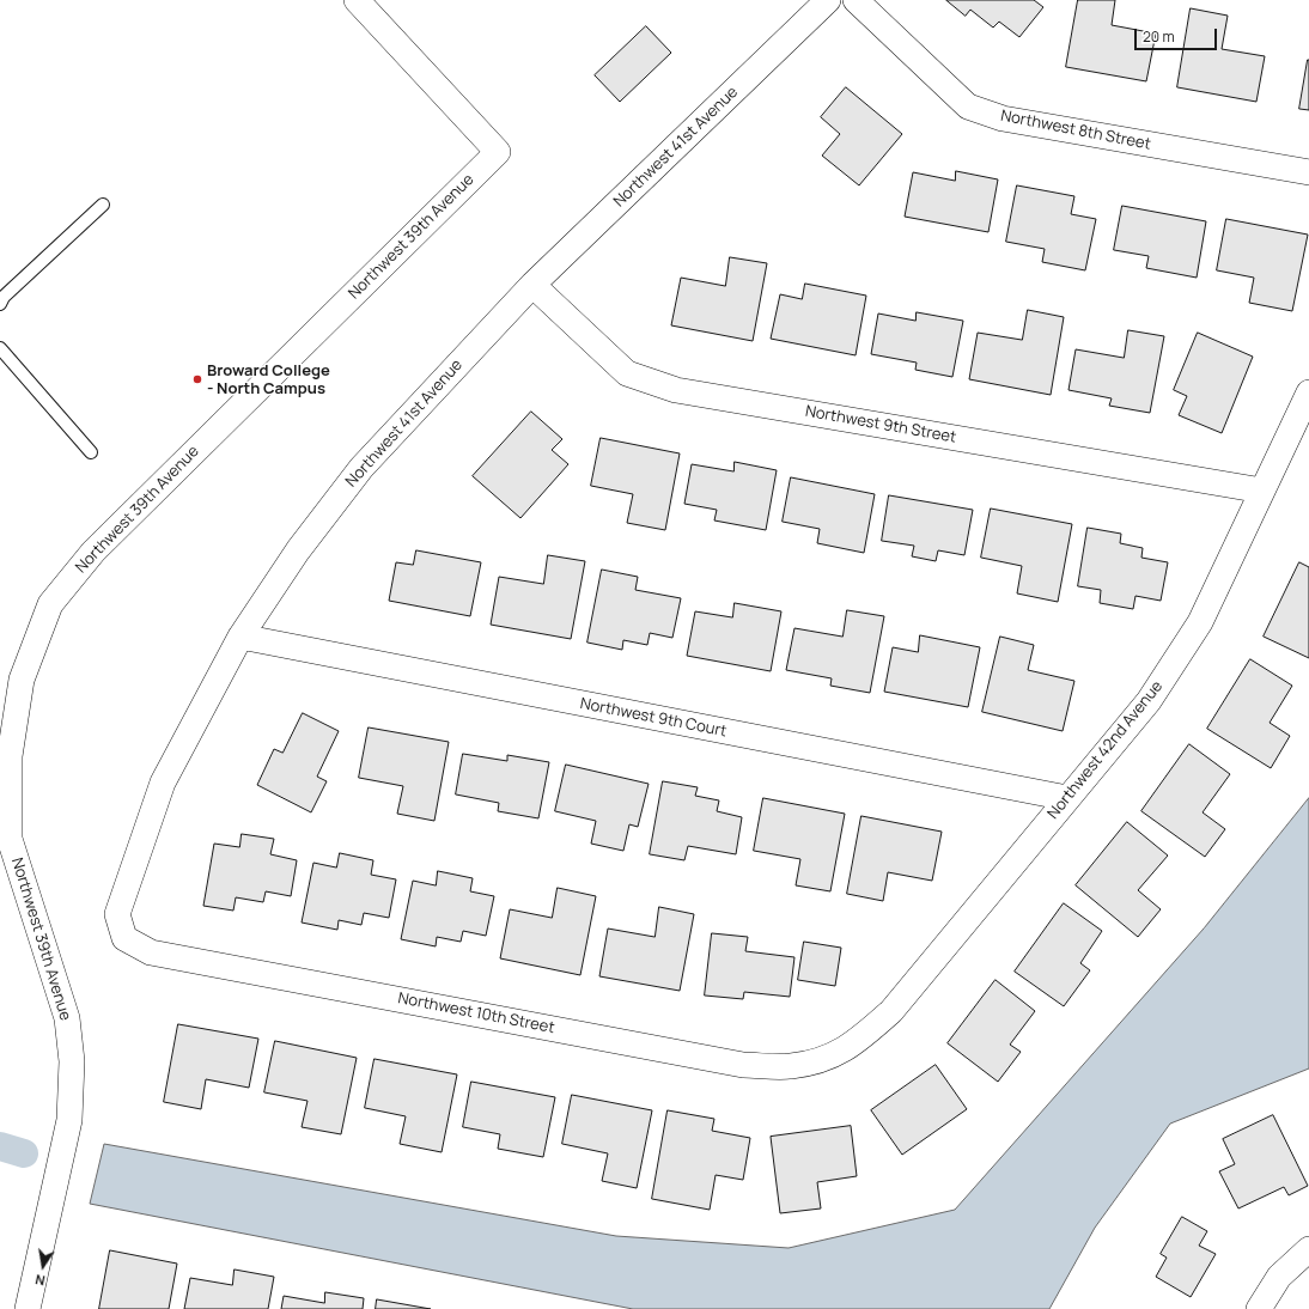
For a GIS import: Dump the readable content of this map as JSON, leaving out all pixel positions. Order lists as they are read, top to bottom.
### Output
{
  "streets": {
    "street": [
      "Northwest 8th Street",
      "Northwest 41st Avenue",
      "Northwest 39th Avenue",
      "Northwest 9th Street",
      "Northwest 9th Court",
      "Northwest 42nd Avenue",
      "Northwest 10th Street"
    ]
  },
  "crossings": [
    ["Northwest 41st Avenue", "Northwest 9th Street"],
    ["Northwest 41st Avenue", "Northwest 9th Court"],
    ["Northwest 41st Avenue", "Northwest 10th Street"],
    ["Northwest 9th Street", "Northwest 42nd Avenue"],
    ["Northwest 9th Court", "Northwest 42nd Avenue"],
    ["Northwest 42nd Avenue", "Northwest 10th Street"]
  ],
  "places": ["Broward College - North Campus"],
  "scale_bar": "20 m",
  "north": "bottom"
}
